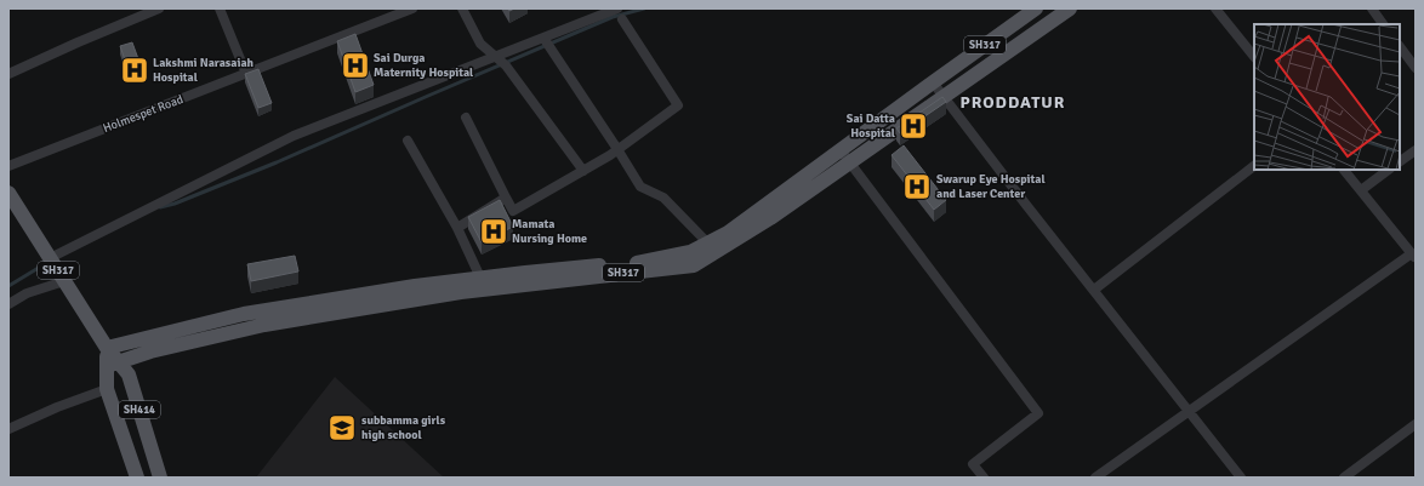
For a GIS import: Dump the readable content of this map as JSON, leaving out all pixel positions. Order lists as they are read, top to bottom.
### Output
{
  "streets": {
    "main road": ["SH317", "SH414"],
    "street": ["Holmespet Road"]
  },
  "crossings": [
    ["SH317", "SH414"]
  ],
  "districts": ["PRODDATUR"],
  "places": {
    "hospital": [
      "Sai Durga Maternity Hospital",
      "Lakshmi Narasaiah Hospital",
      "Sai Datta Hospital",
      "Swarup Eye Hospital and Laser Center",
      "Mamata Nursing Home"
    ],
    "school or university": ["subbamma girls high school"]
  }
}
